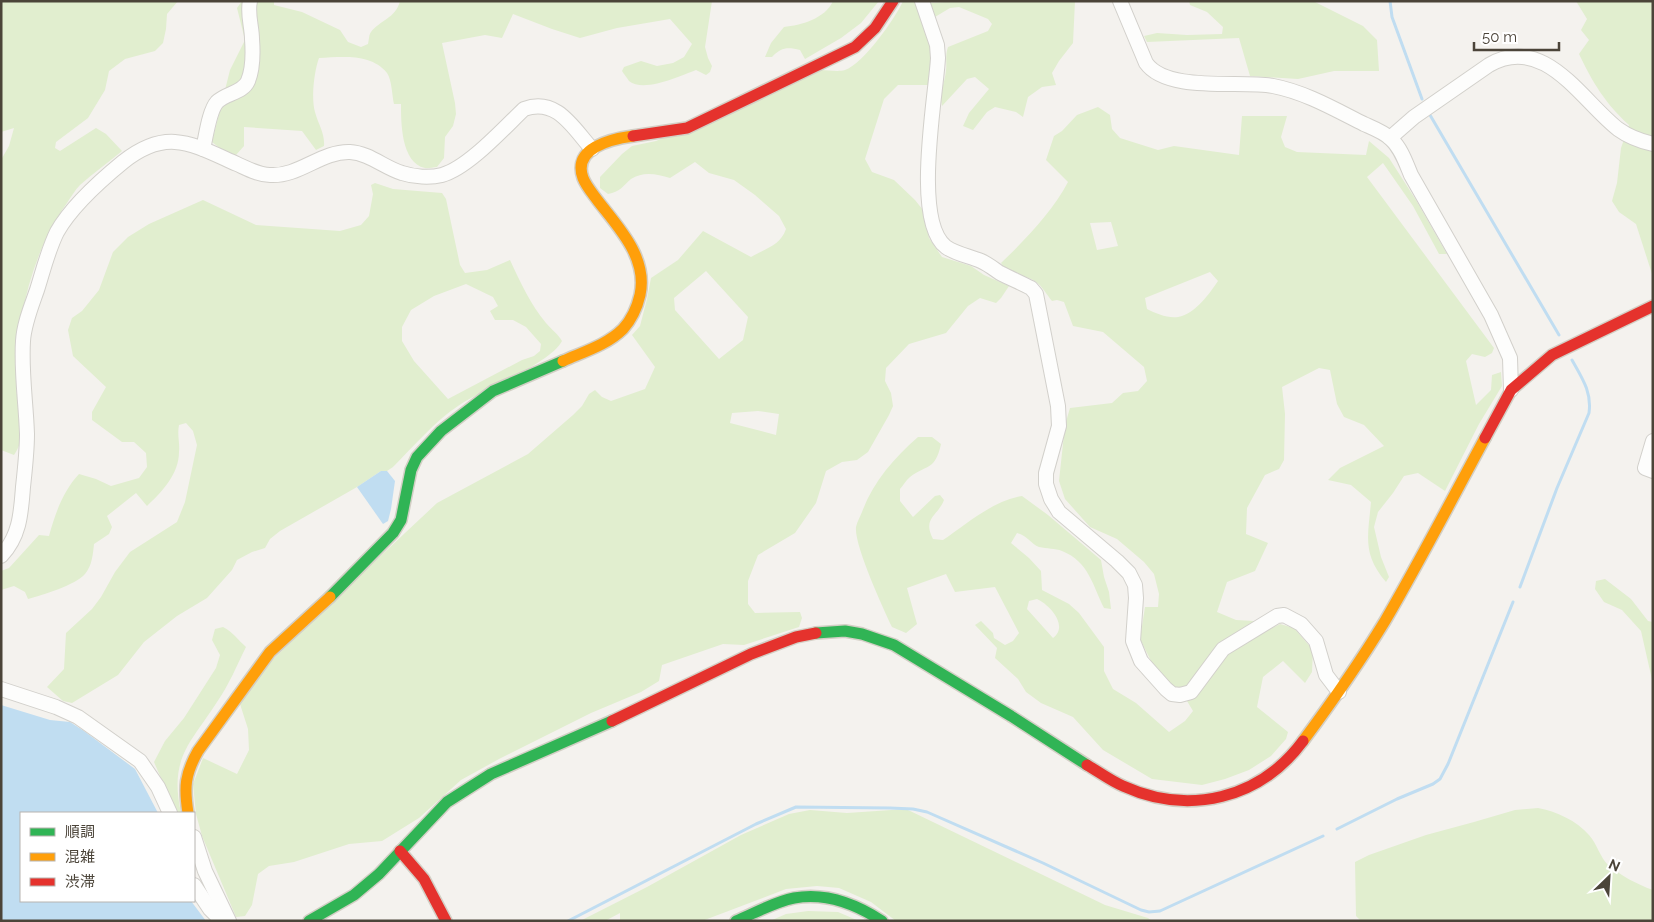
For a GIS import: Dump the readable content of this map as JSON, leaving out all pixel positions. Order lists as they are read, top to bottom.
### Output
{
  "legend": ["順調", "混雑", "渋滞"],
  "scale_bar": "50 m",
  "north": "top right"
}
